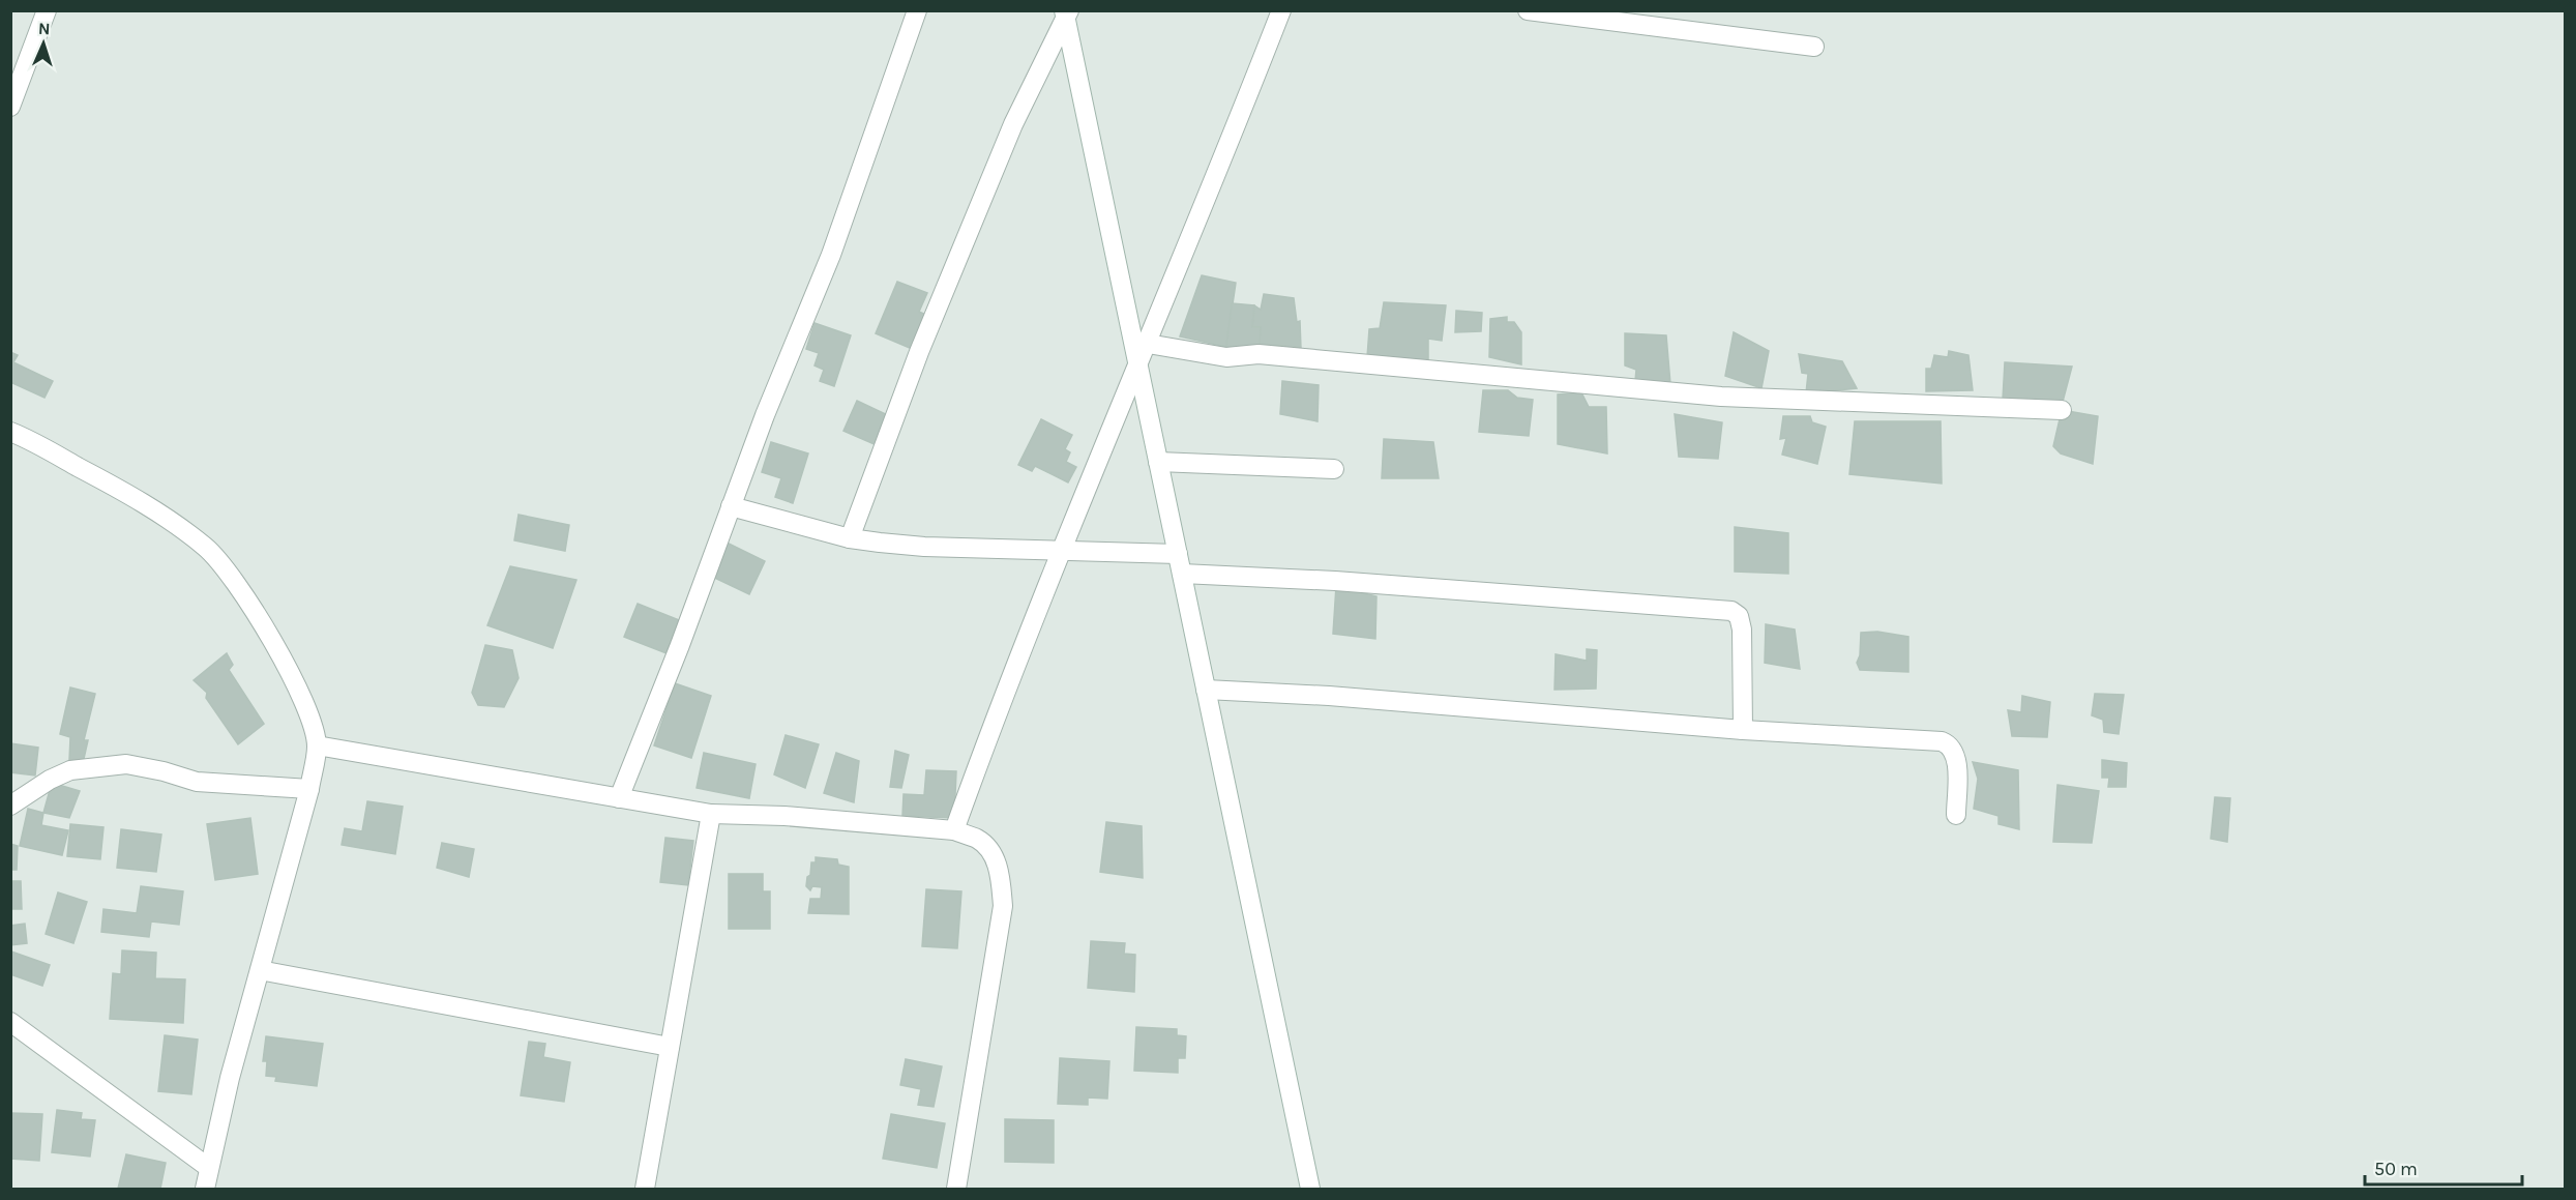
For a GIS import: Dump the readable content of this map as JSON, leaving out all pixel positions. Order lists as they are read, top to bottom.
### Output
{
  "scale_bar": "50 m",
  "north": "top"
}
